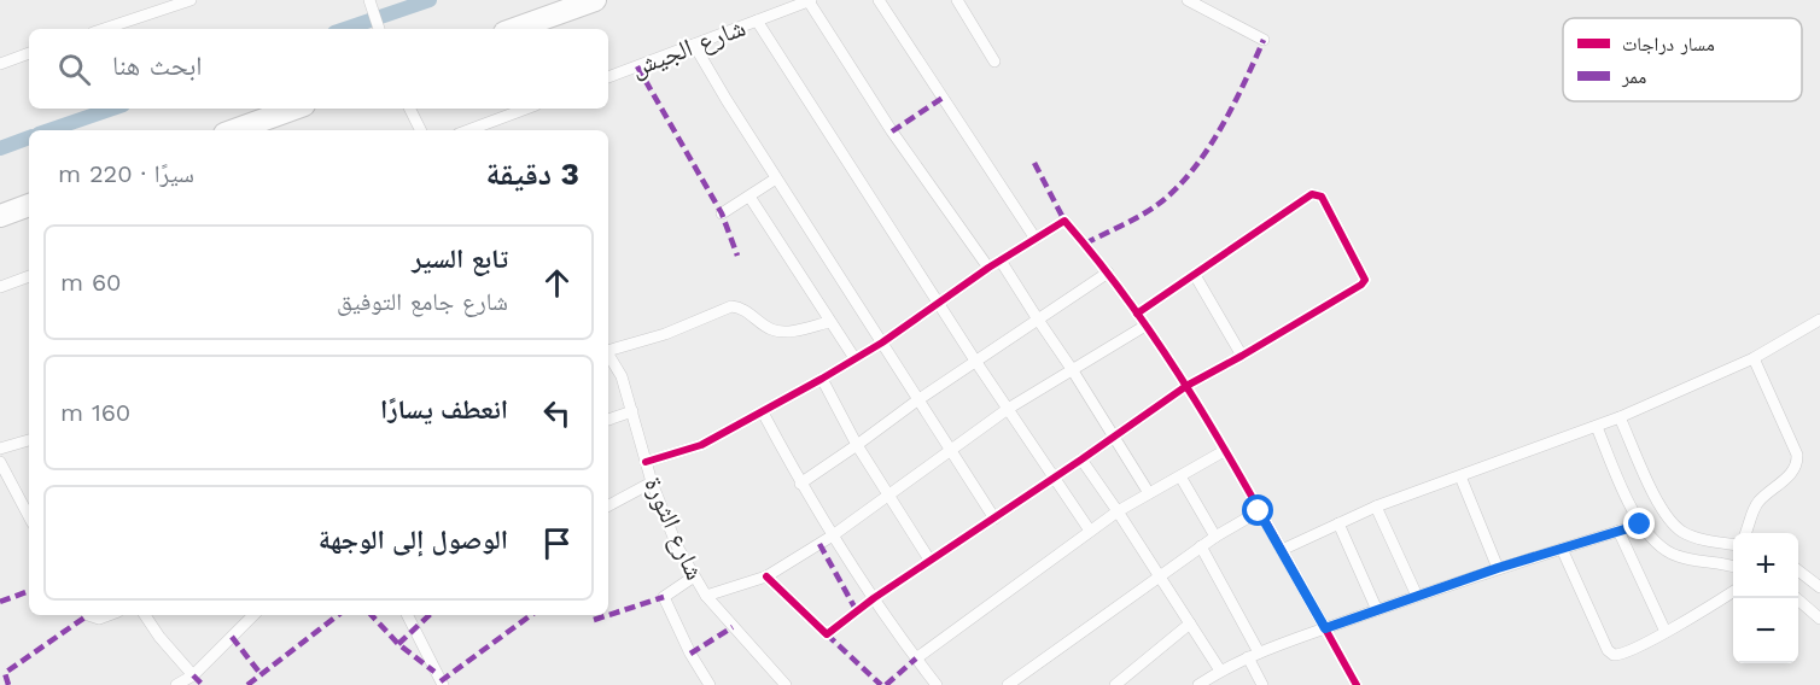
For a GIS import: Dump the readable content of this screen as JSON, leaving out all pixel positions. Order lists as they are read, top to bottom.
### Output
{
  "streets": {
    "street": ["شارع الجيش", "شارع الثورة"]
  },
  "legend": ["مسار دراجات", "ممر"],
  "page": {
    "search": "ابحث هنا",
    "heading": ["3 دقيقة", "سيرًا · 220 m"],
    "list": [
      ["تابع السير", "شارع جامع التوفيق", "60 m"],
      ["انعطف يسارًا", "160 m"],
      "الوصول إلى الوجهة"
    ],
    "map_buttons": ["+", "−"]
  }
}
